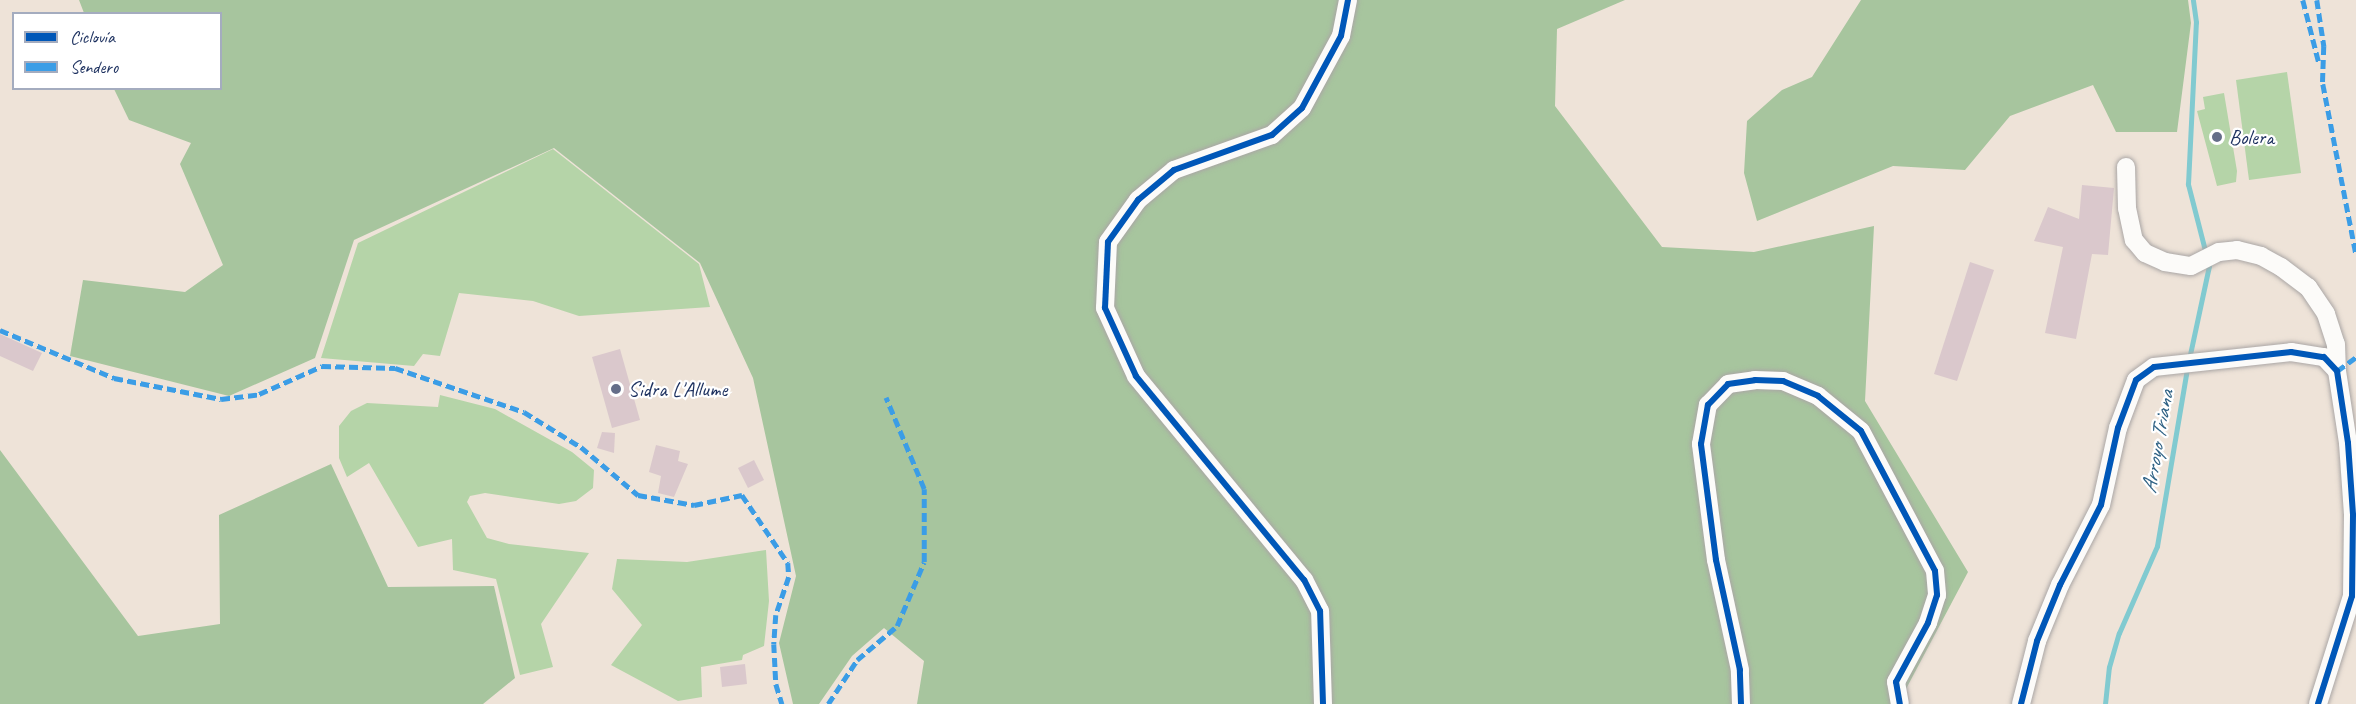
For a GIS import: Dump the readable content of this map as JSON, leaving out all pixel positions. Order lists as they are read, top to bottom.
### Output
{
  "water": ["Arroyo Triana"],
  "places": ["Bolera", "Sidra L'Allume"],
  "legend": ["Ciclovía", "Sendero"]
}
